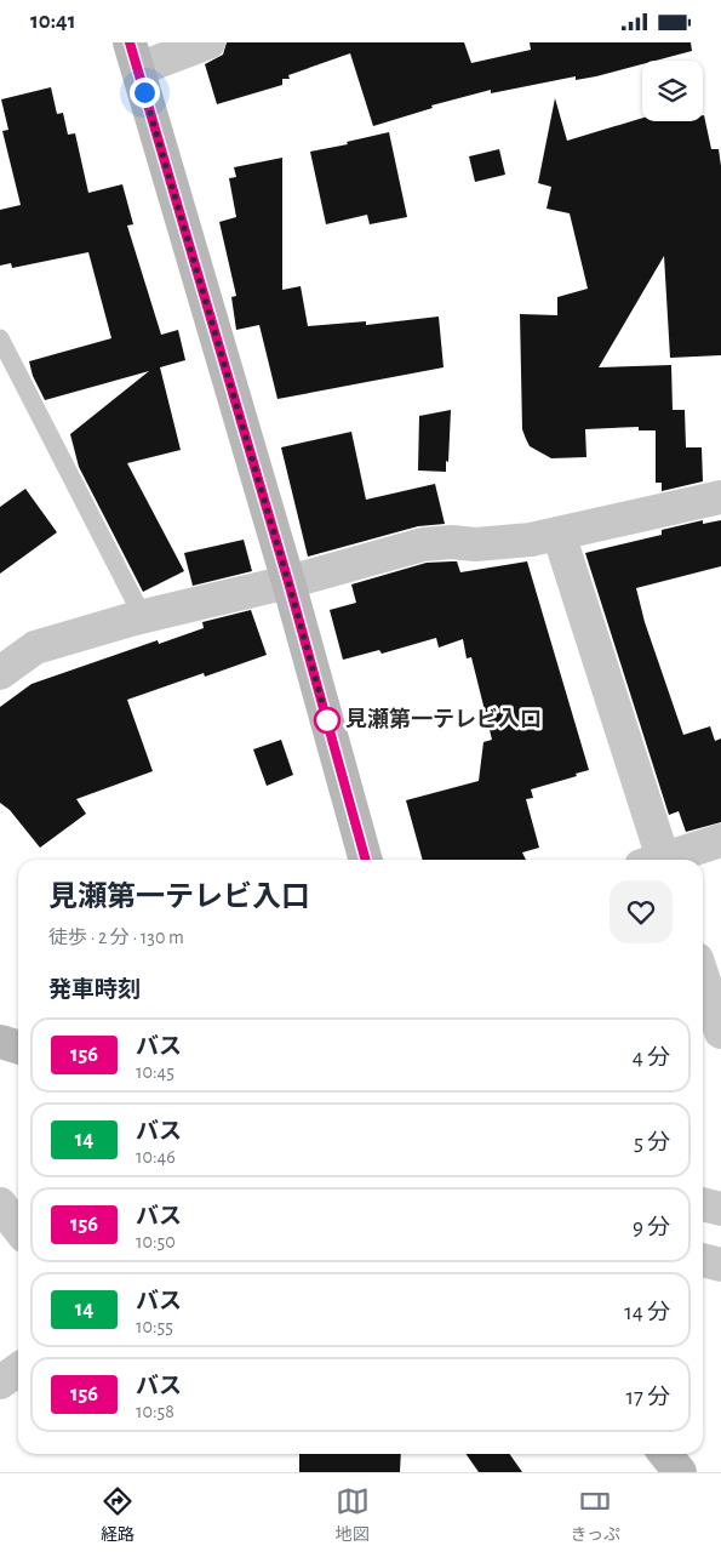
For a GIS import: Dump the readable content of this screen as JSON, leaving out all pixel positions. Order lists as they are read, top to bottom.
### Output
{
  "places": ["見瀬第一テレビ入口"],
  "lines": ["bus line 156"],
  "page": {
    "status": "10:41",
    "heading": [
      ["見瀬第一テレビ入口", "徒歩 · 2 分 · 130 m"],
      "発車時刻"
    ],
    "list": [
      {
        "mark": "156",
        "name": "バス",
        "note": "10:45",
        "value": "4 分"
      },
      {
        "mark": "14",
        "name": "バス",
        "note": "10:46",
        "value": "5 分"
      },
      {
        "mark": "156",
        "name": "バス",
        "note": "10:50",
        "value": "9 分"
      },
      {
        "mark": "14",
        "name": "バス",
        "note": "10:55",
        "value": "14 分"
      },
      {
        "mark": "156",
        "name": "バス",
        "note": "10:58",
        "value": "17 分"
      }
    ],
    "tabs": ["経路", "地図", "きっぷ"]
  }
}
